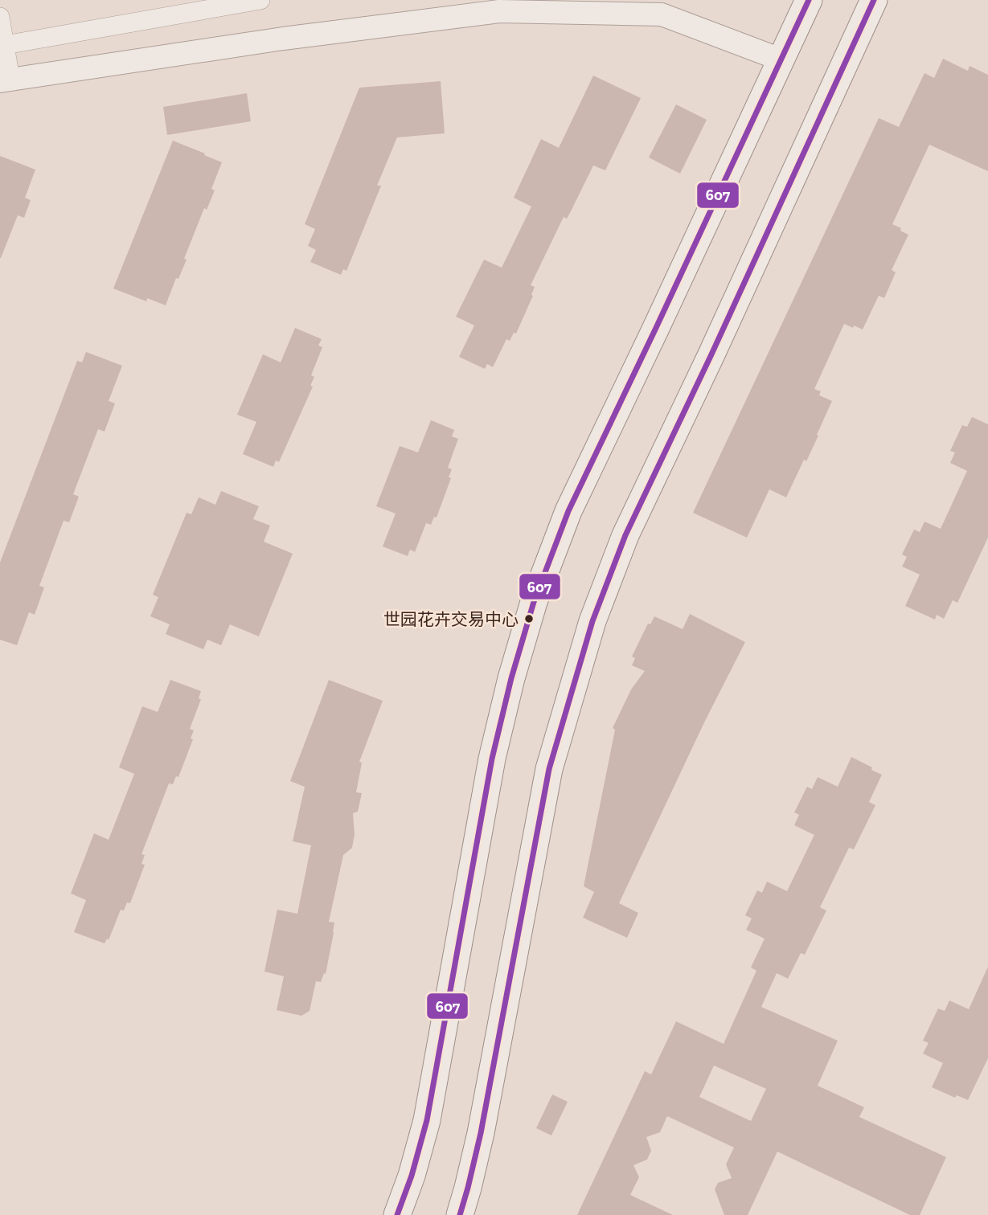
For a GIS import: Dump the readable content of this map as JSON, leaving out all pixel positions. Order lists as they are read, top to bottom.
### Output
{
  "places": ["世园花卉交易中心"],
  "lines": ["transit line 607"]
}
